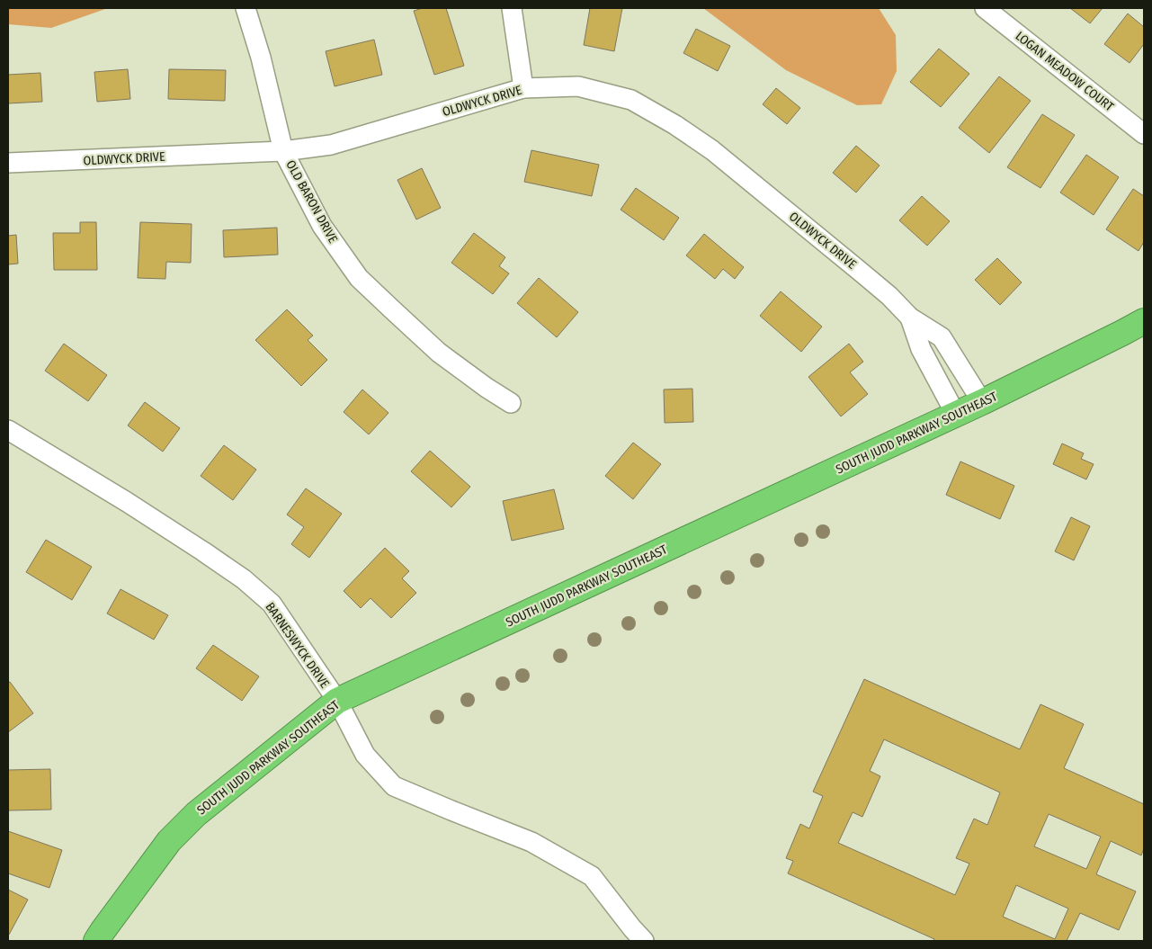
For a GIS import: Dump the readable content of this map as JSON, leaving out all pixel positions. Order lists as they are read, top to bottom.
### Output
{
  "streets": {
    "highway": ["SOUTH JUDD PARKWAY SOUTHEAST"],
    "street": [
      "LOGAN MEADOW COURT",
      "OLDWYCK DRIVE",
      "OLD BARON DRIVE",
      "BARNESWYCK DRIVE"
    ]
  },
  "crossings": [
    ["OLDWYCK DRIVE", "OLD BARON DRIVE"],
    ["OLDWYCK DRIVE", "SOUTH JUDD PARKWAY SOUTHEAST"],
    ["SOUTH JUDD PARKWAY SOUTHEAST", "BARNESWYCK DRIVE"]
  ]
}
